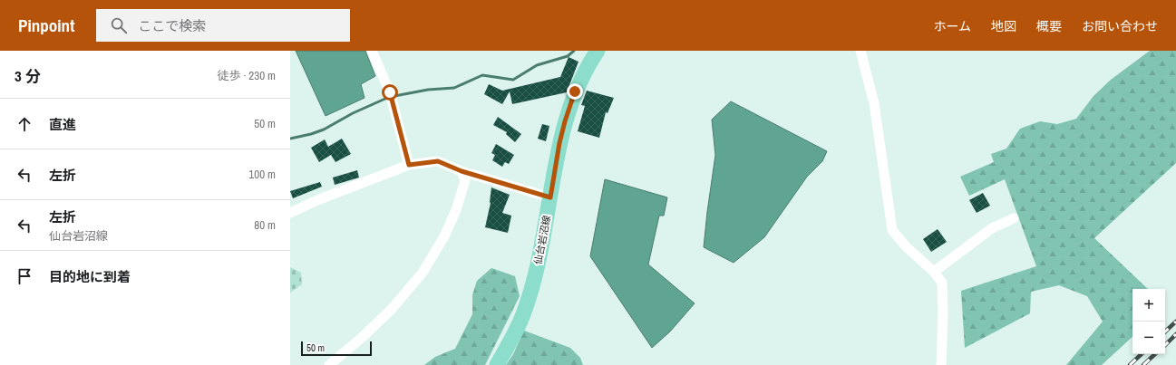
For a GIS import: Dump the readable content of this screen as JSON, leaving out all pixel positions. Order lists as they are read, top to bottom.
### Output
{
  "streets": {
    "main road": ["仙台岩沼線"]
  },
  "scale_bar": "50 m",
  "page": {
    "header": "Pinpoint",
    "search": "ここで検索",
    "nav": [
      "ホーム",
      "地図",
      "概要",
      "お問い合わせ"
    ],
    "heading": ["3 分", "徒歩 · 230 m"],
    "list": [
      ["直進", "50 m"],
      ["左折", "100 m"],
      ["左折", "仙台岩沼線", "80 m"],
      "目的地に到着"
    ],
    "map_buttons": ["+", "−"],
    "scale": "50 m"
  }
}
